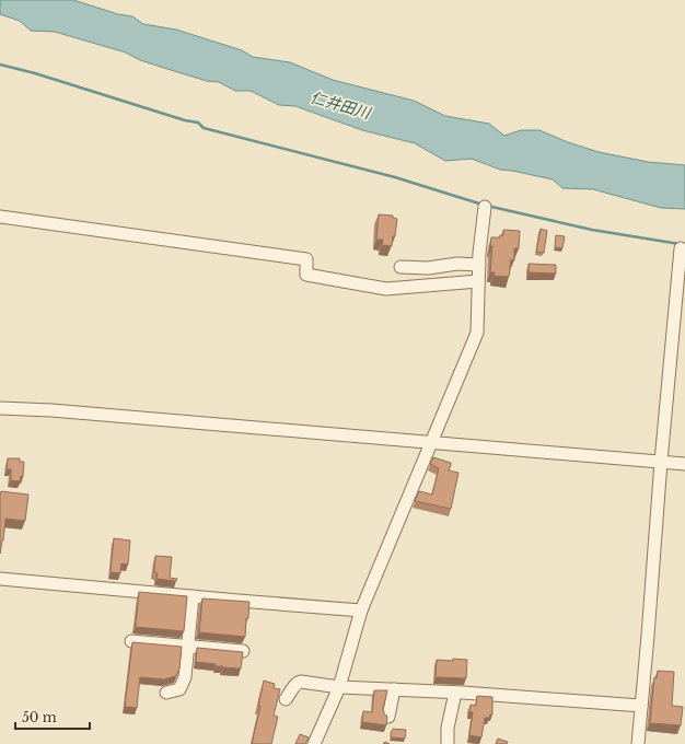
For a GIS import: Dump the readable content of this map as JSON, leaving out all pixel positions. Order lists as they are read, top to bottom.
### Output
{
  "water": ["仁井田川"],
  "scale_bar": "50 m"
}
